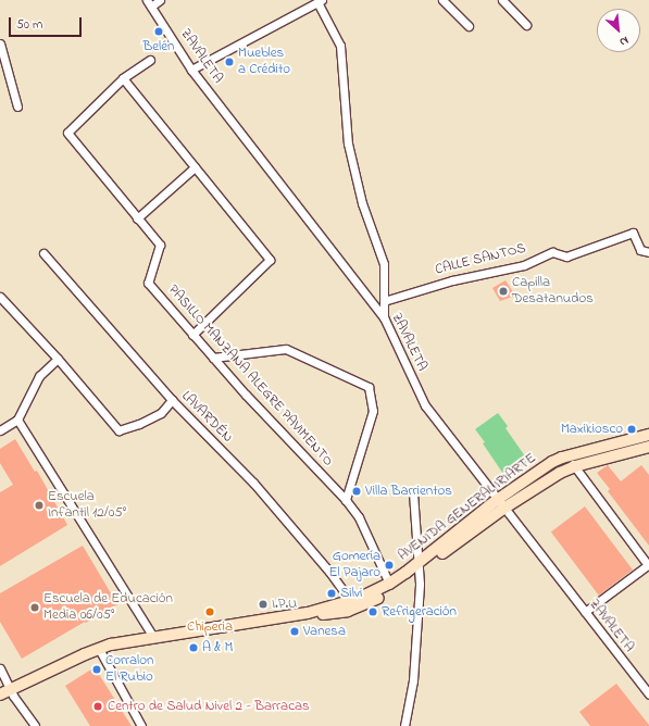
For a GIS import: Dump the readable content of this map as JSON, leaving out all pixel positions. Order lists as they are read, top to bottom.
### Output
{
  "streets": {
    "main road": ["AVENIDA GENERAL IRIARTE"],
    "street": [
      "ZAVALETA",
      "CALLE SANTOS",
      "PASILLO MANZANA ALEGRE PAVIMENTO",
      "LAVARDÉN"
    ]
  },
  "crossings": [
    ["ZAVALETA", "AVENIDA GENERAL IRIARTE"],
    ["PASILLO MANZANA ALEGRE PAVIMENTO", "AVENIDA GENERAL IRIARTE"],
    ["LAVARDÉN", "AVENIDA GENERAL IRIARTE"]
  ],
  "places": [
    "Belén",
    "Muebles a Crédito",
    "Capilla Desatanudos",
    "Maxikiosco",
    "Villa Barrientos",
    "Escuela Infantil 12/05°",
    "Gomería El Pajaro",
    "Silvi",
    "I.P.U",
    "Escuela de Educación Media 06/05°",
    "Chiperia",
    "Refrigeración",
    "Vanesa",
    "A & M",
    "Corralon El Rubio",
    "Centro de Salud Nivel 2 - Barracas"
  ],
  "scale_bar": "50 m",
  "north": "bottom right"
}
